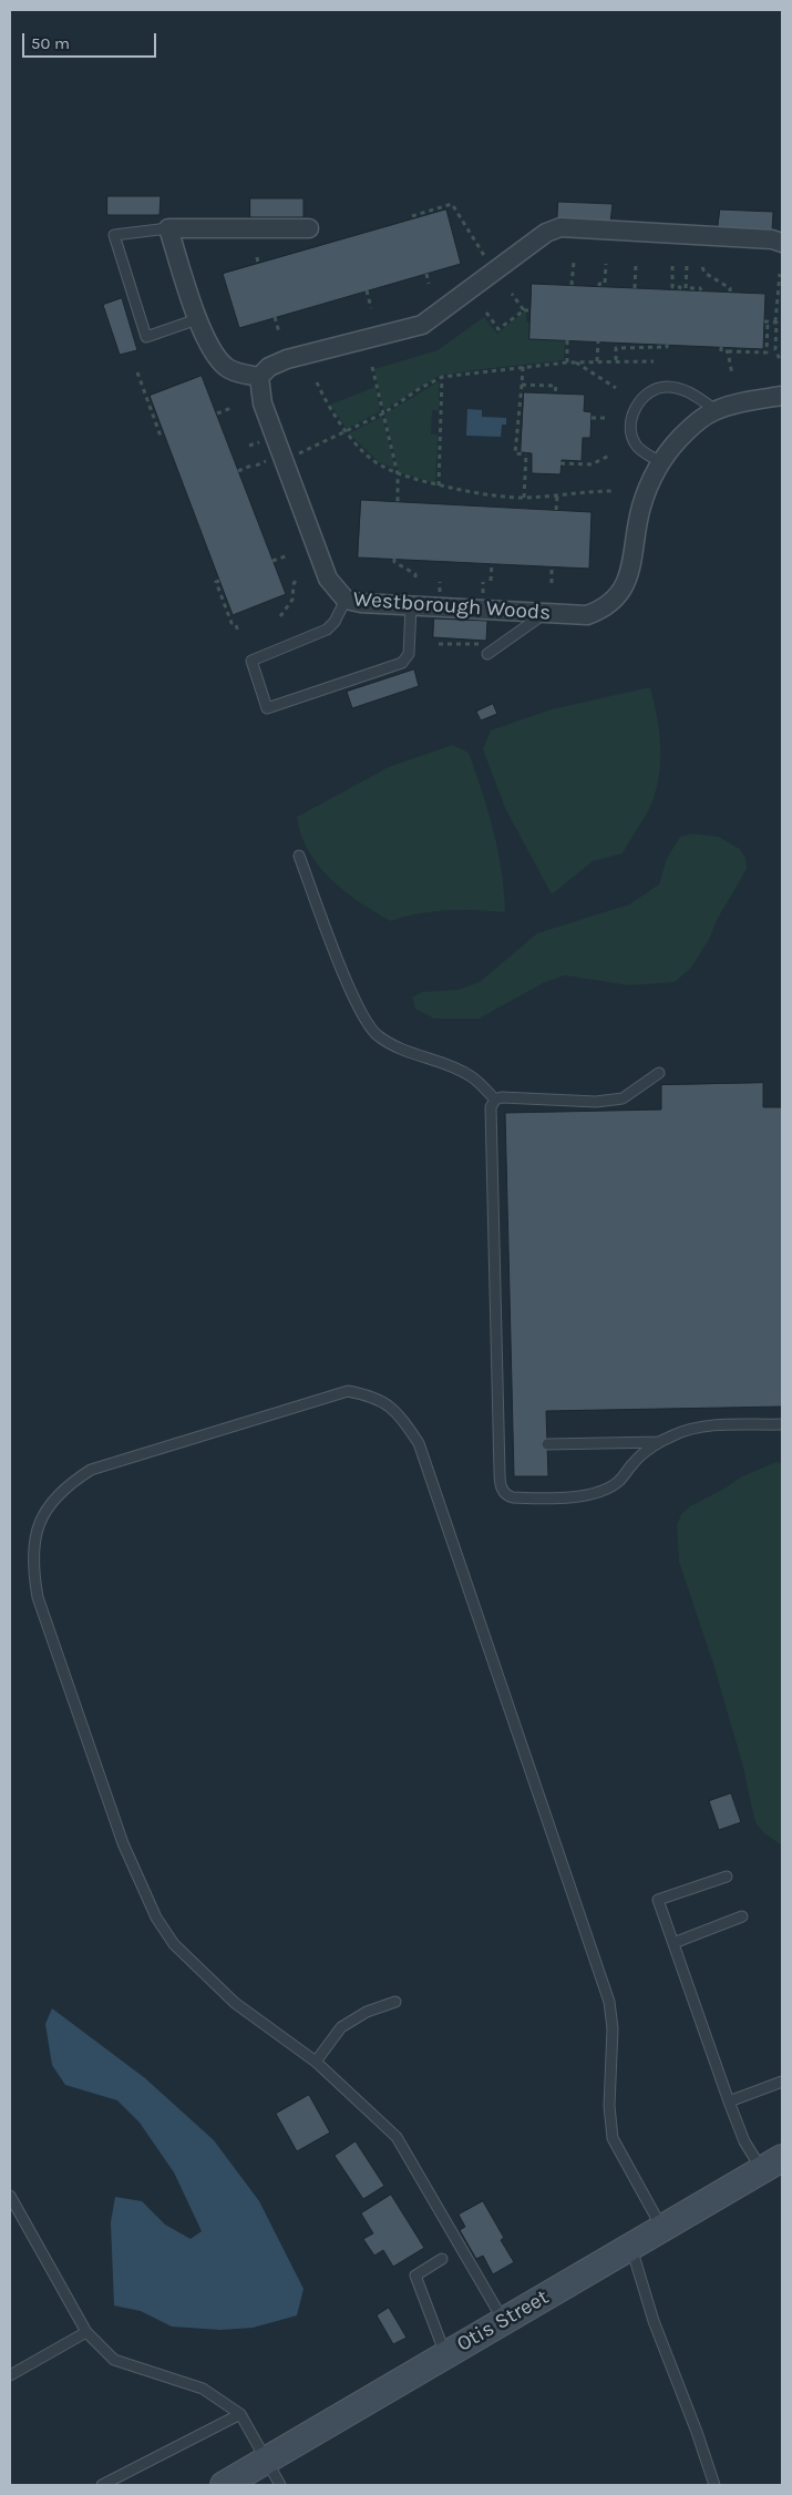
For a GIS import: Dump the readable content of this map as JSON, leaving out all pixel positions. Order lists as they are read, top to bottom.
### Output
{
  "streets": {
    "main road": ["Otis Street"],
    "street": ["Westborough Woods"]
  },
  "scale_bar": "50 m"
}
